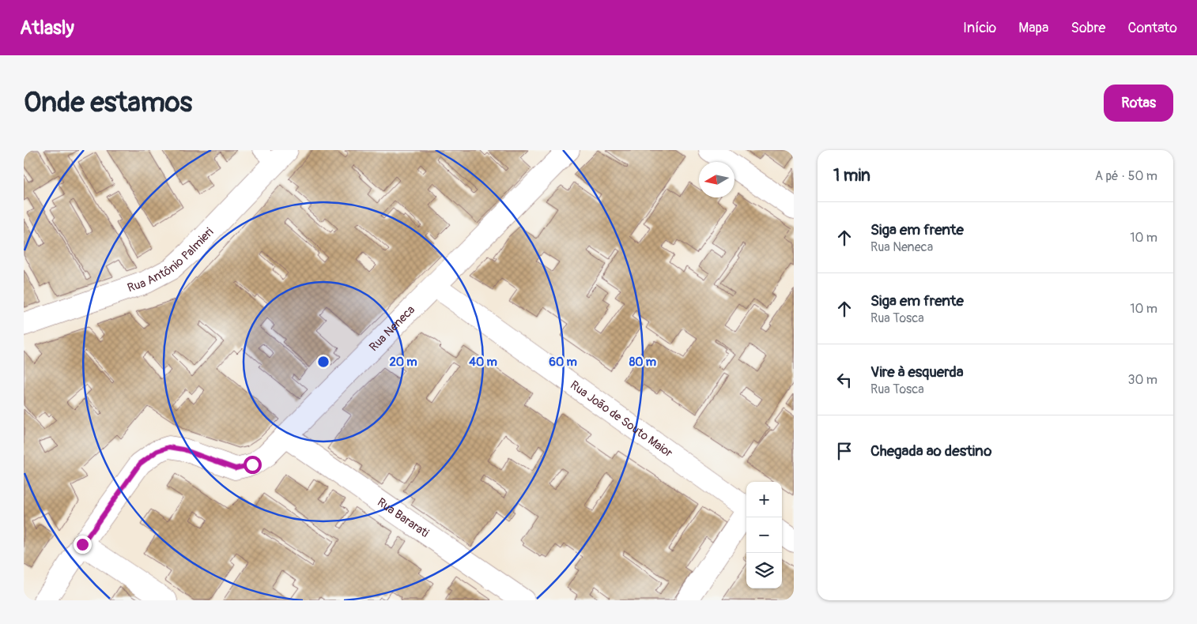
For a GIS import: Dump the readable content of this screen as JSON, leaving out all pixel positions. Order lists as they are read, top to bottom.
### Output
{
  "streets": {
    "street": [
      "Rua Antônio Palmieri",
      "Rua Neneca",
      "Rua João de Souto Maior",
      "Rua Bararati"
    ]
  },
  "crossings": [
    ["Rua Neneca", "Rua João de Souto Maior"],
    ["Rua Neneca", "Rua Bararati"]
  ],
  "north": "left",
  "page": {
    "header": "Atlasly",
    "nav": [
      "Início",
      "Mapa",
      "Sobre",
      "Contato"
    ],
    "buttons": "Rotas",
    "title": "Onde estamos",
    "heading": ["1 min", "A pé · 50 m"],
    "list": [
      ["Siga em frente", "Rua Neneca", "10 m"],
      ["Siga em frente", "Rua Tosca", "10 m"],
      ["Vire à esquerda", "Rua Tosca", "30 m"],
      "Chegada ao destino"
    ],
    "map_buttons": ["+", "−"]
  },
  "rings": [
    "20 m",
    "40 m",
    "60 m",
    "80 m"
  ]
}
